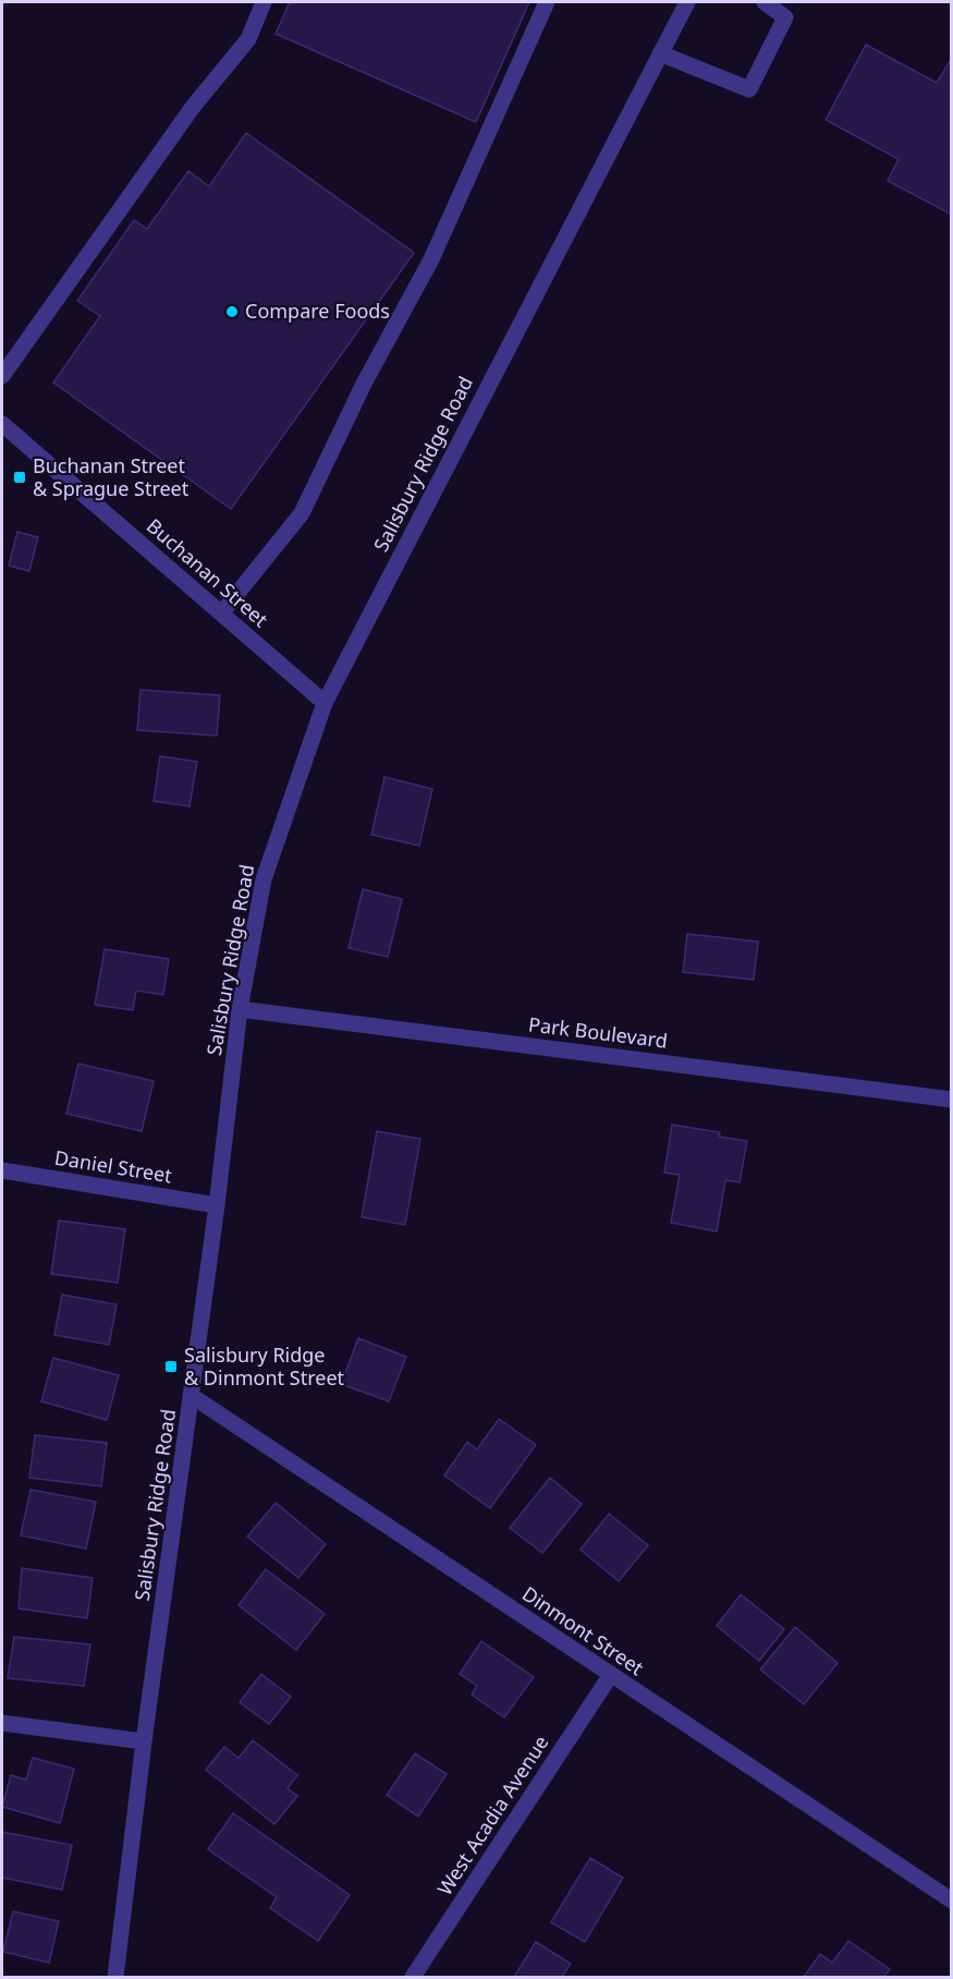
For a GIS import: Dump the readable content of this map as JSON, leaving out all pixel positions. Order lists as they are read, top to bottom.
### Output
{
  "streets": {
    "street": [
      "Salisbury Ridge Road",
      "Buchanan Street",
      "Park Boulevard",
      "Daniel Street",
      "Dinmont Street",
      "West Acadia Avenue"
    ]
  },
  "crossings": [
    ["Salisbury Ridge Road", "Buchanan Street"],
    ["Salisbury Ridge Road", "Park Boulevard"],
    ["Salisbury Ridge Road", "Daniel Street"],
    ["Salisbury Ridge Road", "Dinmont Street"],
    ["Dinmont Street", "West Acadia Avenue"]
  ],
  "places": {
    "other": ["Compare Foods"],
    "transit": ["Buchanan Street & Sprague Street", "Salisbury Ridge & Dinmont Street"]
  }
}
